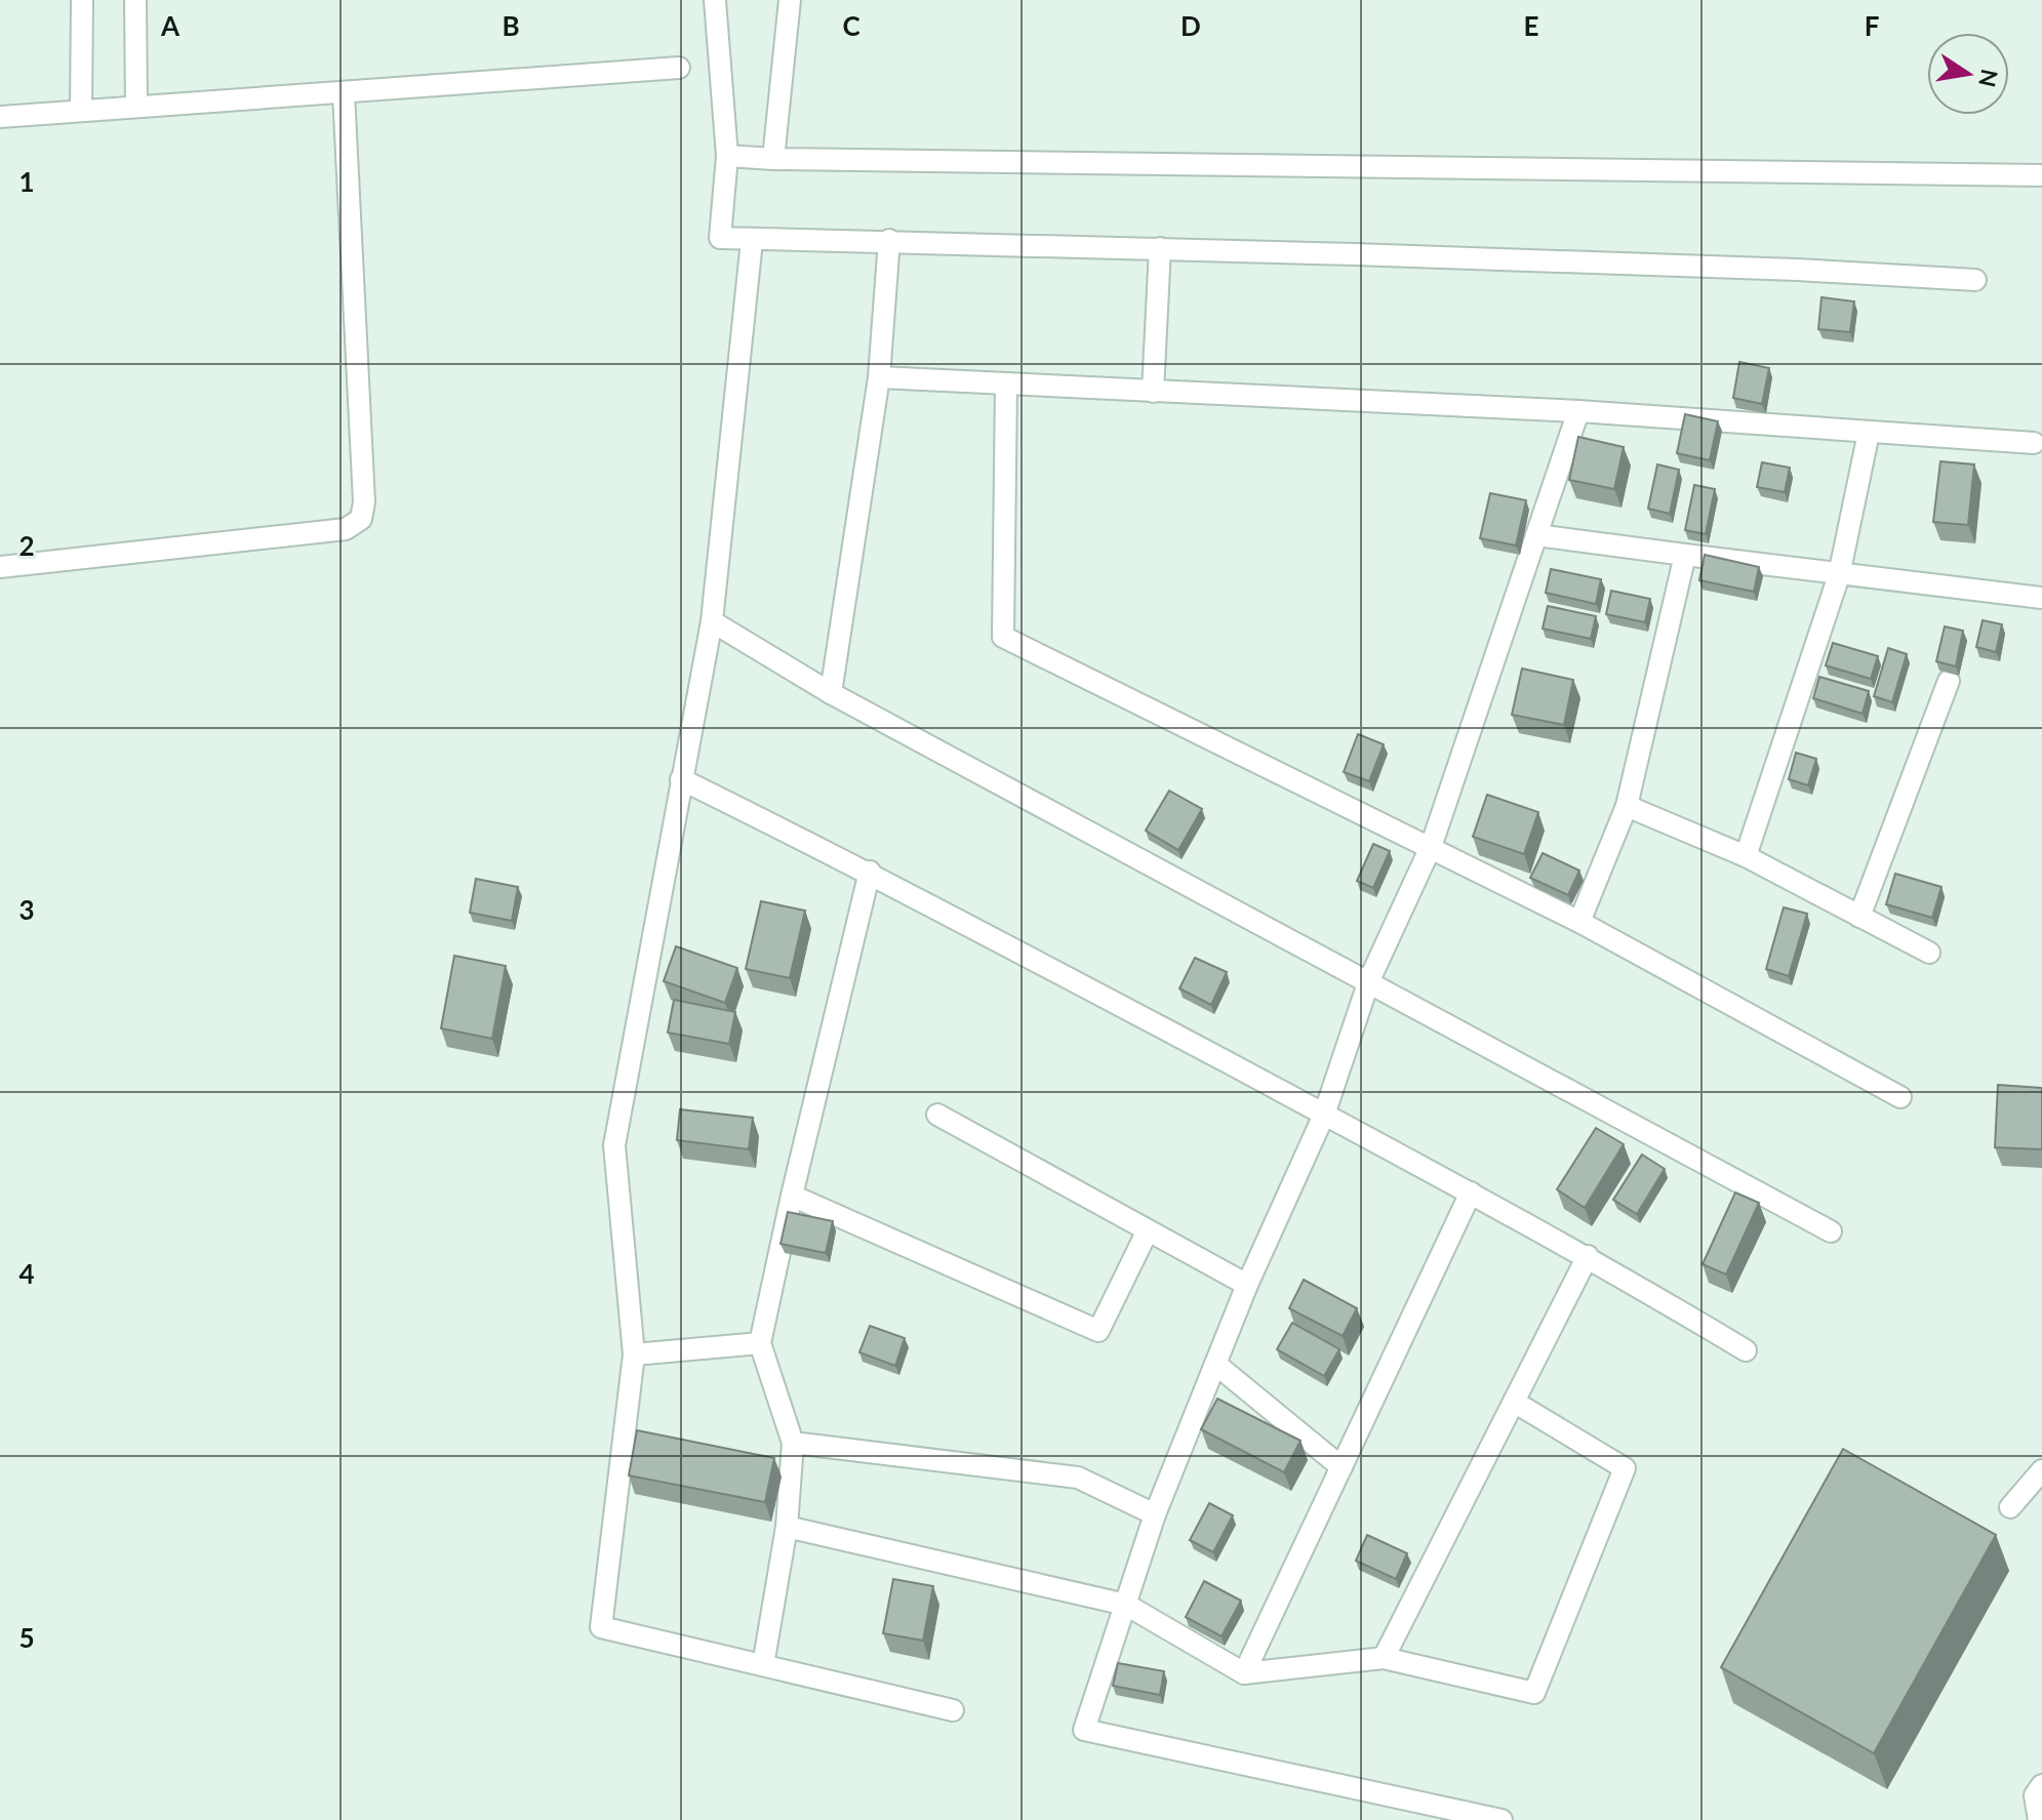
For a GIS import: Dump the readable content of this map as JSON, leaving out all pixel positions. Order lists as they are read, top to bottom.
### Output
{
  "north": "right",
  "grid": {
    "columns": [
      "A",
      "B",
      "C",
      "D",
      "E",
      "F"
    ],
    "rows": [
      "1",
      "2",
      "3",
      "4",
      "5"
    ]
  }
}
